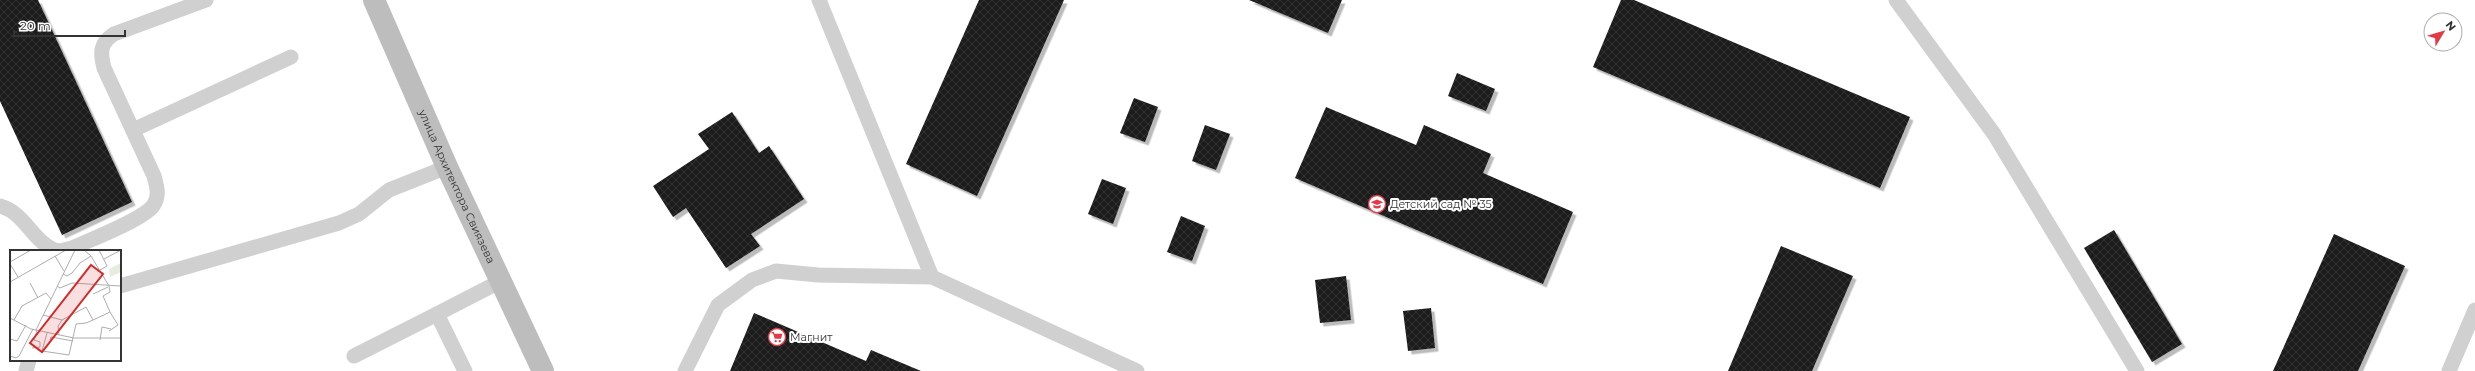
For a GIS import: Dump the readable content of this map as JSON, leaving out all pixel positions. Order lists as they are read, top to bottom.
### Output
{
  "streets": {
    "main road": ["улица Архитектора Свиязева"]
  },
  "places": {
    "school or university": ["Детский сад № 35"],
    "supermarket": ["Магнит"]
  },
  "scale_bar": "20 m",
  "north": "top right"
}
